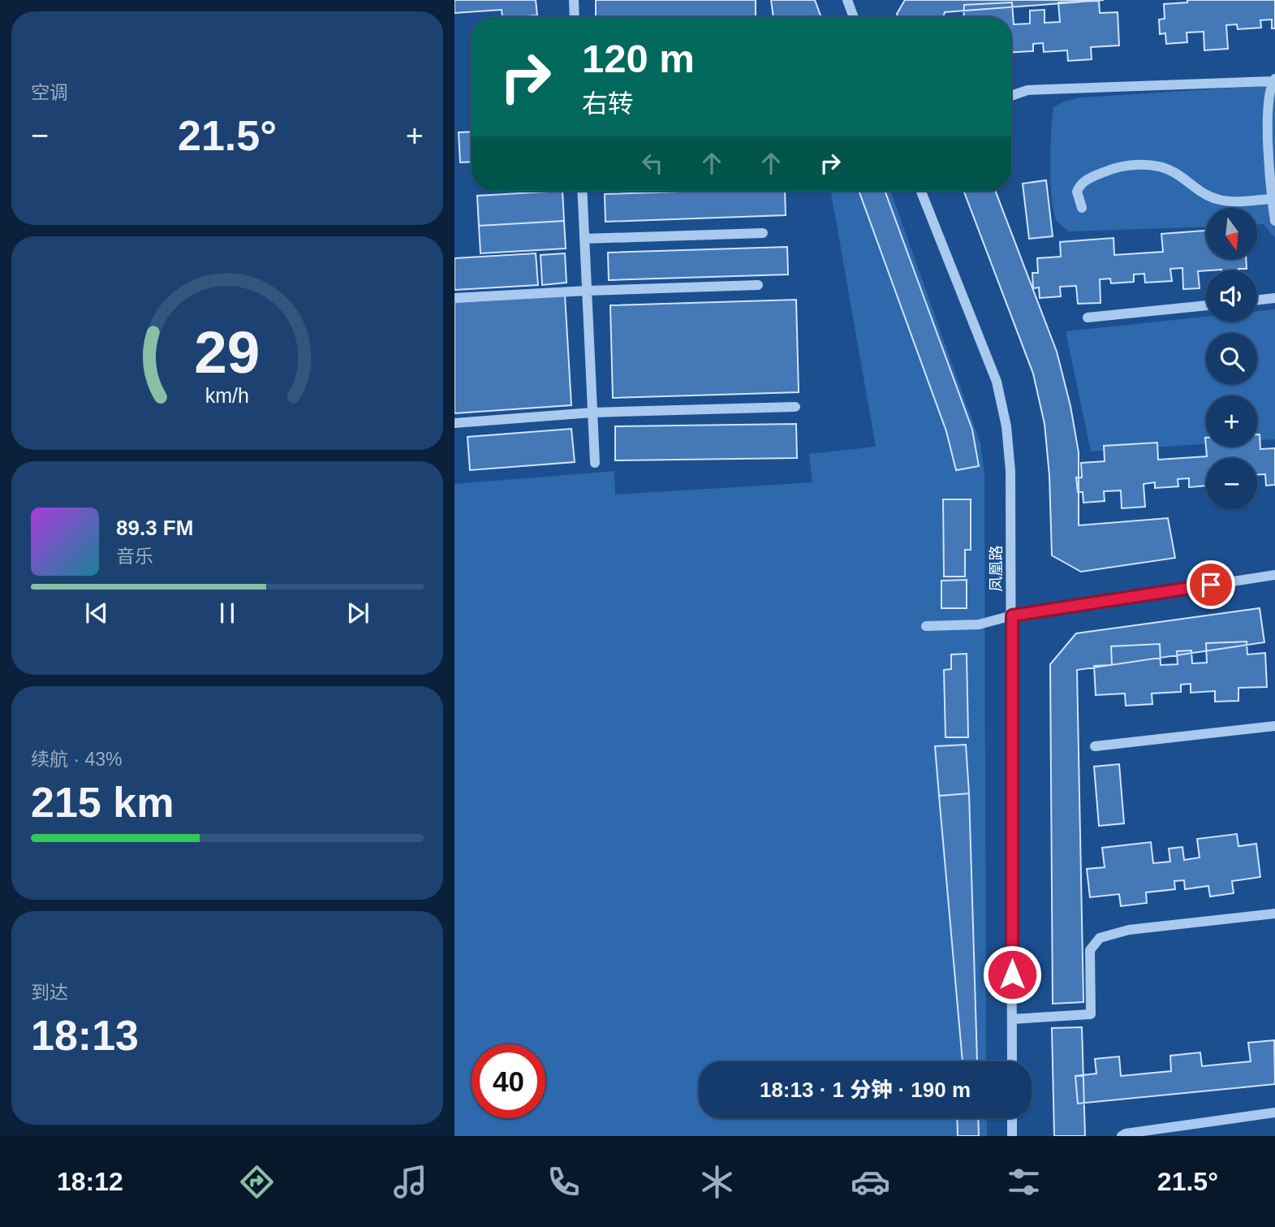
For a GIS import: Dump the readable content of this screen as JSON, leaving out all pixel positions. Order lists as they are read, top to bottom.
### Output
{
  "streets": {
    "street": ["凤凰路"]
  },
  "north": "bottom",
  "page": {
    "tile": [
      "空调",
      ["续航 · 43%", "215 km"],
      ["到达", "18:13"]
    ],
    "turn": ["120 m", "右转"],
    "heat": ["−", "21.5°", "+"],
    "map_buttons": ["+", "−"],
    "song": ["89.3 FM", "音乐"],
    "limit": "40",
    "trip": "18:13 · 1 分钟 · 190 m",
    "tabs": ["18:12", "21.5°"],
    "gauge": ["29", "km/h"]
  }
}
